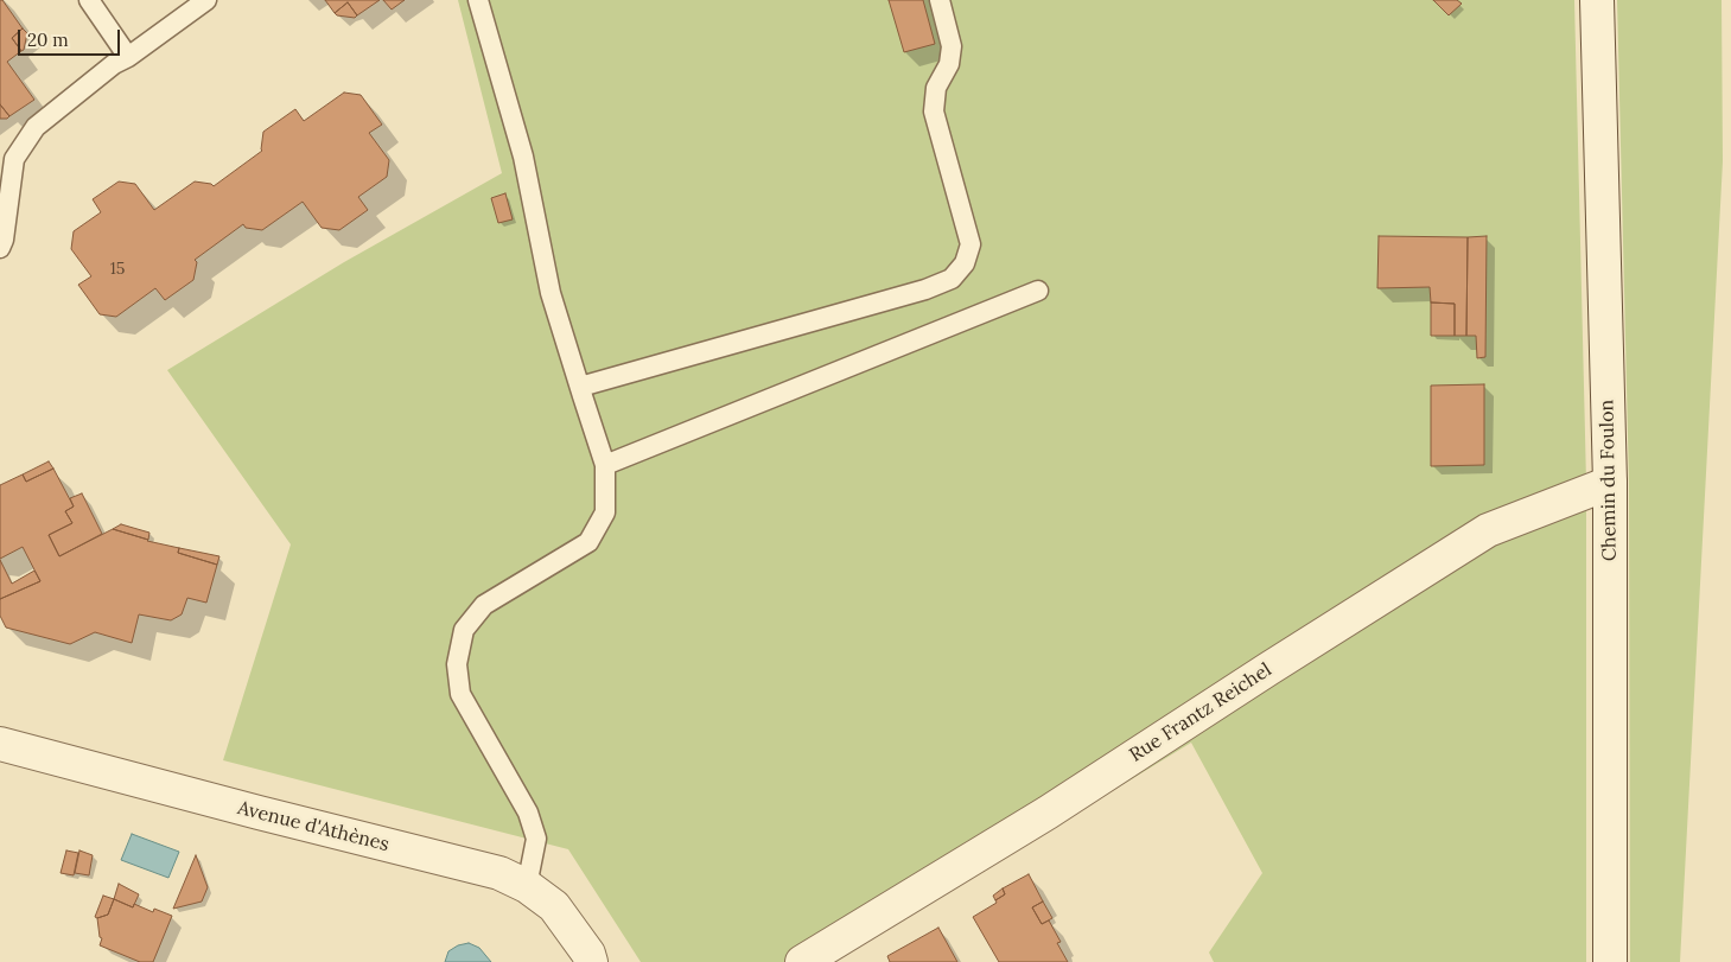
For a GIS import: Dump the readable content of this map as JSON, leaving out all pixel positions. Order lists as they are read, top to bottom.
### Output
{
  "streets": {
    "street": ["Chemin du Foulon", "Rue Frantz Reichel", "Avenue d'Athènes"]
  },
  "crossings": [
    ["Chemin du Foulon", "Rue Frantz Reichel"]
  ],
  "house_numbers": ["15"],
  "scale_bar": "20 m"
}
